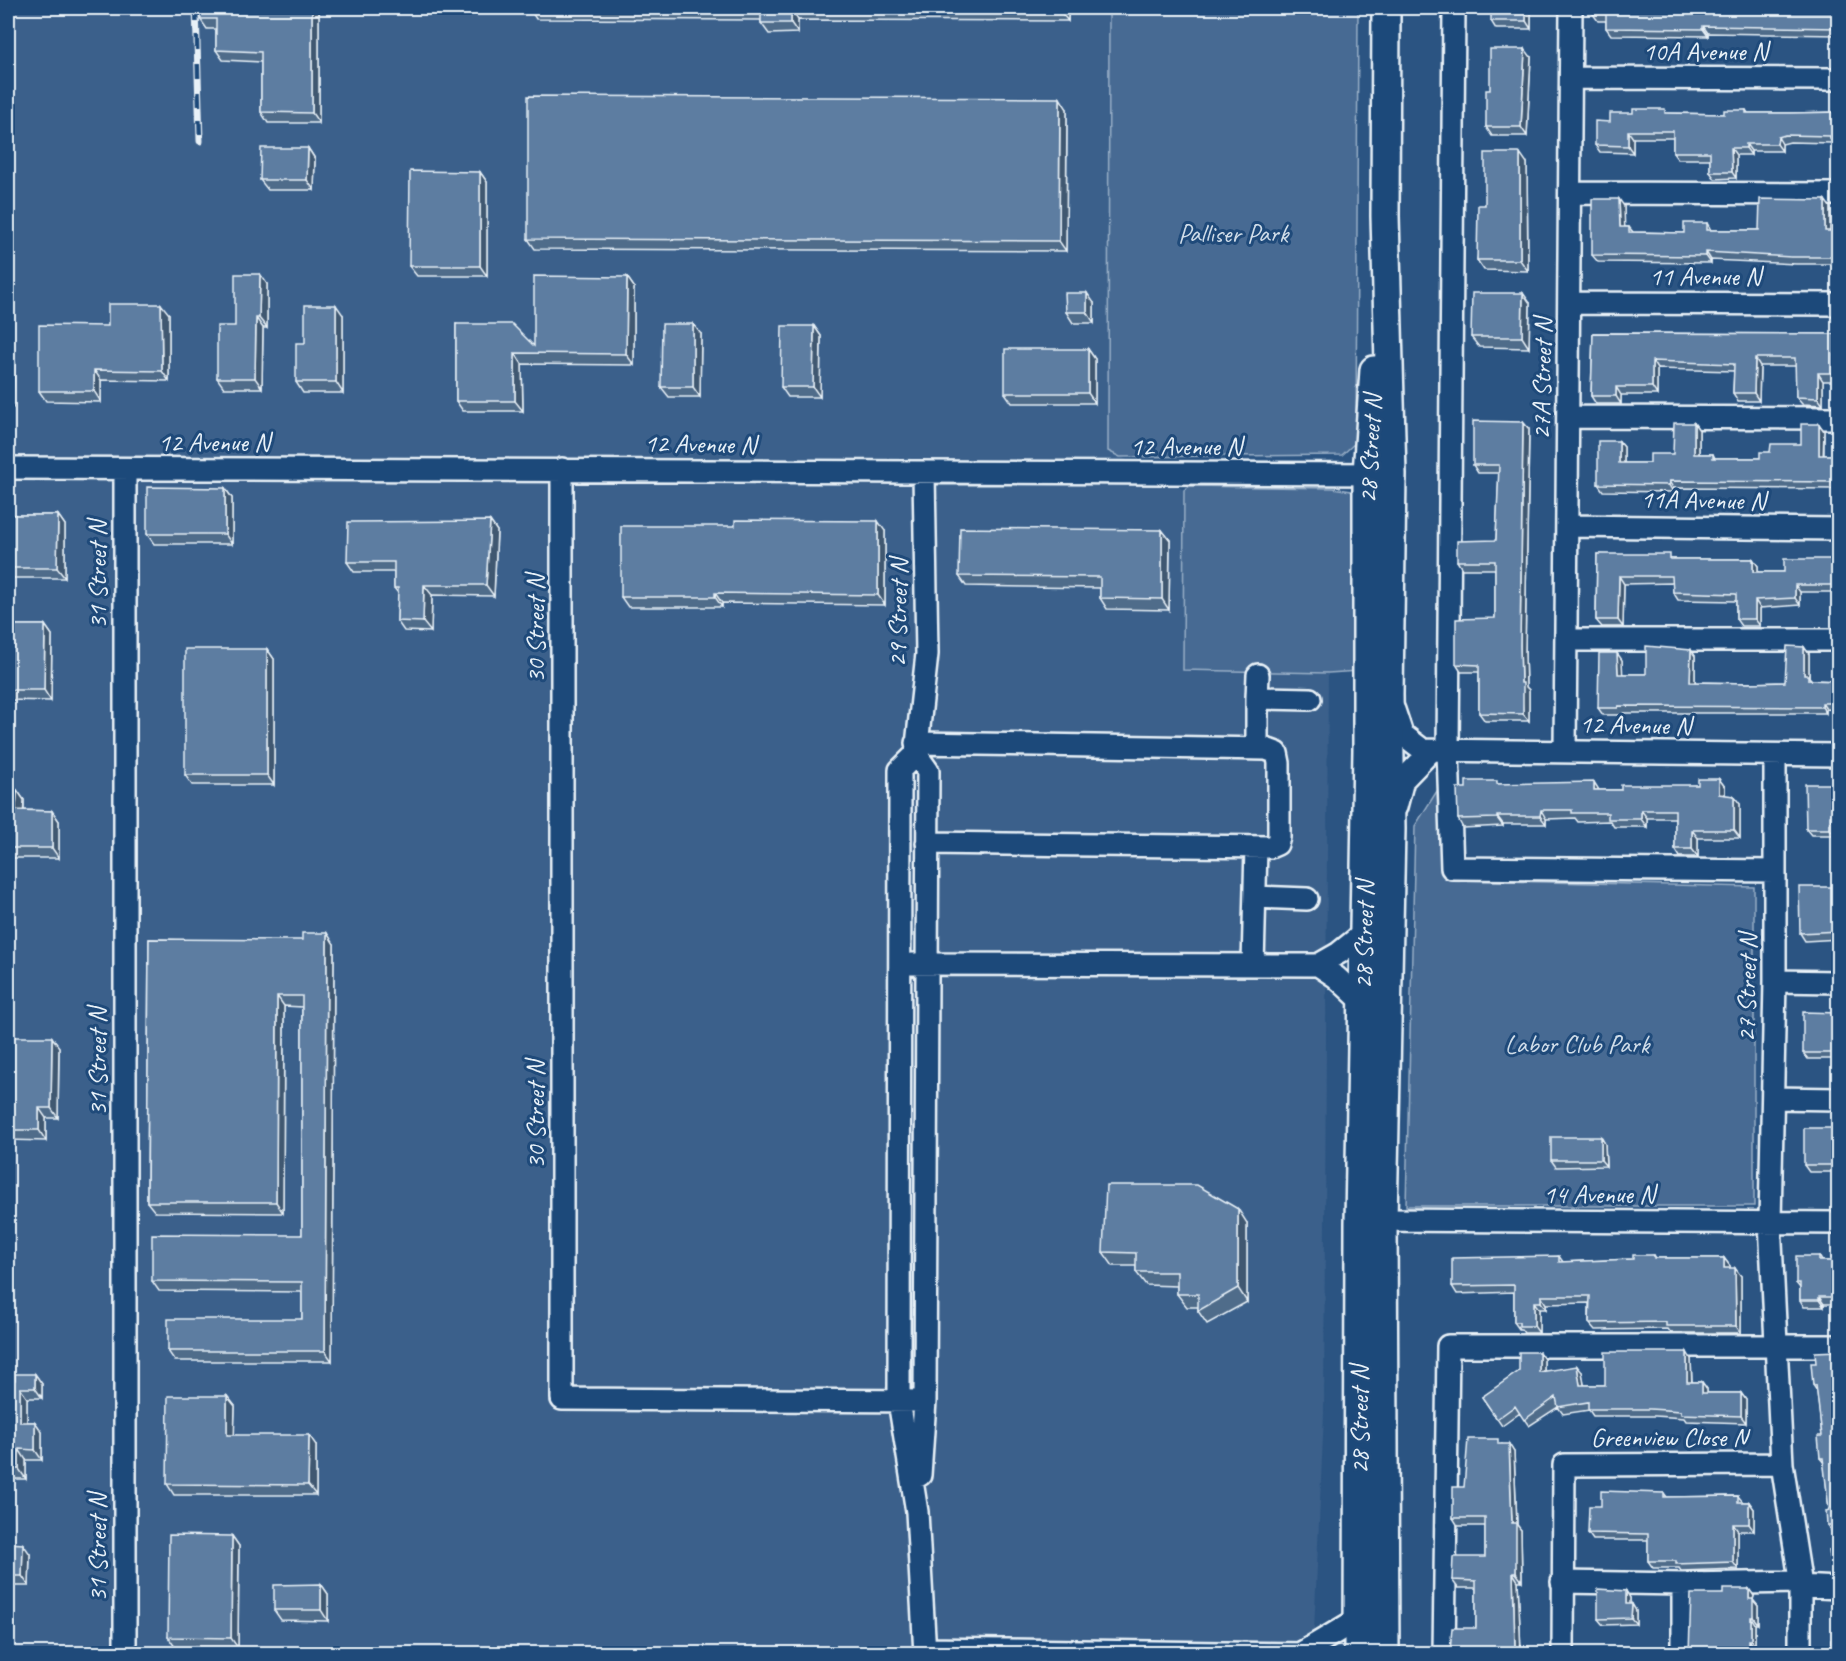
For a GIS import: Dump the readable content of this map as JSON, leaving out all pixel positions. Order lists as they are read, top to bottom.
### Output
{
  "streets": {
    "main road": ["28 Street N"],
    "street": [
      "10A Avenue N",
      "11 Avenue N",
      "27A Street N",
      "12 Avenue N",
      "11A Avenue N",
      "31 Street N",
      "29 Street N",
      "30 Street N",
      "27 Street N",
      "14 Avenue N",
      "Greenview Close N"
    ]
  },
  "crossings": [
    ["10A Avenue N", "27A Street N"],
    ["11 Avenue N", "27A Street N"],
    ["27A Street N", "12 Avenue N"],
    ["27A Street N", "11A Avenue N"],
    ["12 Avenue N", "28 Street N"],
    ["12 Avenue N", "31 Street N"],
    ["12 Avenue N", "29 Street N"],
    ["12 Avenue N", "30 Street N"],
    ["12 Avenue N", "27 Street N"],
    ["28 Street N", "14 Avenue N"],
    ["27 Street N", "14 Avenue N"],
    ["27 Street N", "Greenview Close N"],
    ["14 Avenue N", "Greenview Close N"]
  ],
  "parks": ["Palliser Park", "Labor Club Park"]
}
